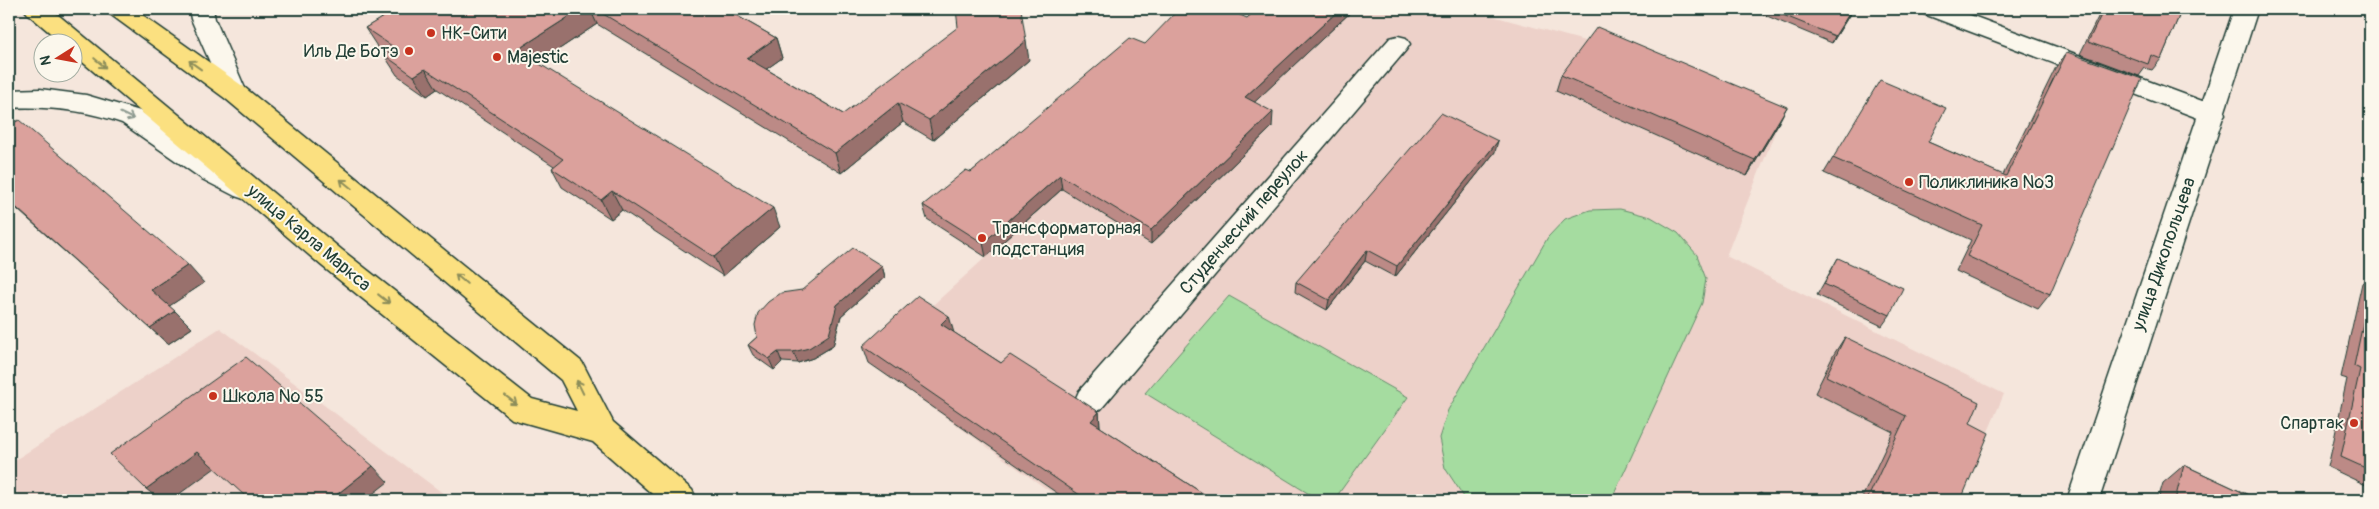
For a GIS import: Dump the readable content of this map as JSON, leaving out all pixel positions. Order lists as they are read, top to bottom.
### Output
{
  "streets": {
    "main road": ["Студенческий переулок", "улица Карла Маркса", "улица Дикопольцева"]
  },
  "places": [
    "НК-Сити",
    "Иль Де Ботэ",
    "Majestic",
    "Поликлиника №3",
    "Трансформаторная подстанция",
    "Школа № 55",
    "Спартак"
  ],
  "north": "left"
}
